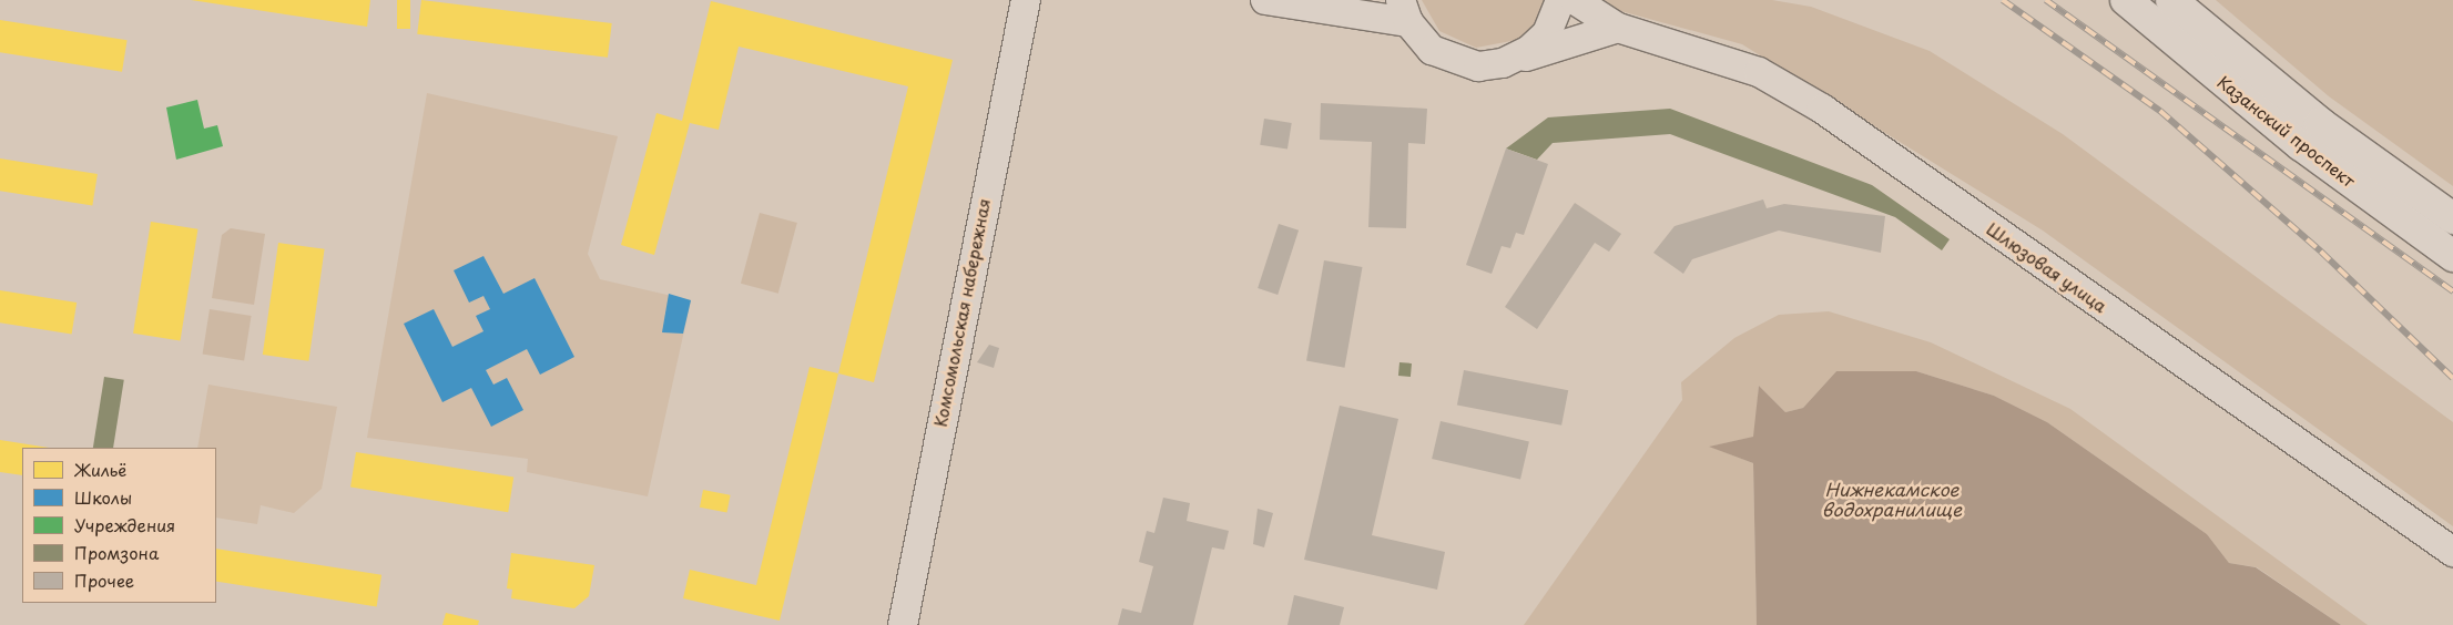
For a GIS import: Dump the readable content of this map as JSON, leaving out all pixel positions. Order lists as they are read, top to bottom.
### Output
{
  "streets": {
    "main road": ["Казанский проспект"],
    "street": ["Шлюзовая улица", "Комсомольская набережная"]
  },
  "water": ["Нижнекамское водохранилище"],
  "legend": [
    "Жильё",
    "Школы",
    "Учреждения",
    "Промзона",
    "Прочее"
  ]
}
